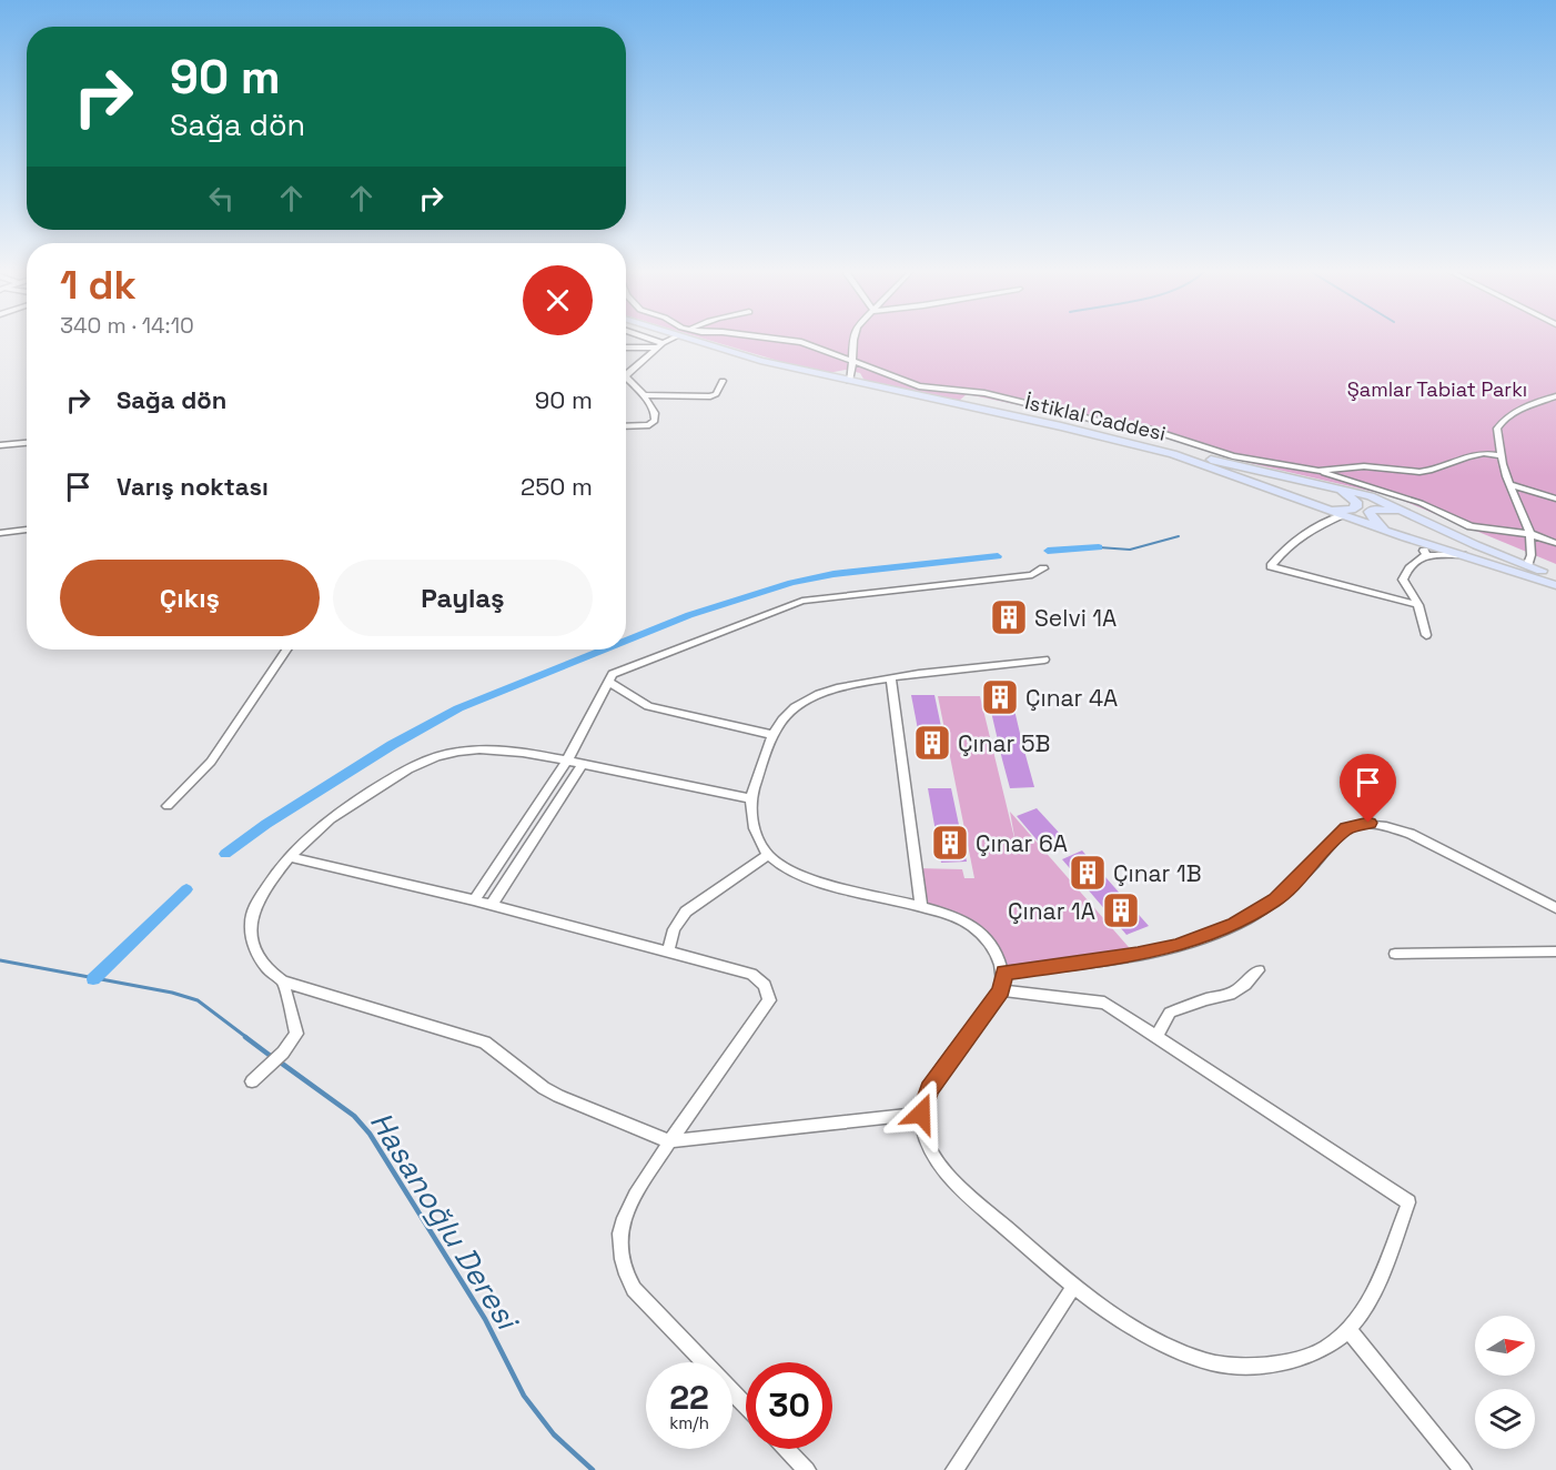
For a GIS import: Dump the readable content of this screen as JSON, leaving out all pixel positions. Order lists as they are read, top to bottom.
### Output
{
  "streets": {
    "main road": ["İstiklal Caddesi"]
  },
  "water": ["Hasanoğlu Deresi"],
  "parks": ["Şamlar Tabiat Parkı"],
  "places": {
    "building": [
      "Selvi 1A",
      "Çınar 4A",
      "Çınar 5B",
      "Çınar 6A",
      "Çınar 1B",
      "Çınar 1A"
    ]
  },
  "north": "right",
  "page": {
    "turn": ["90 m", "Sağa dön"],
    "heading": ["1 dk", "340 m · 14:10"],
    "list": [
      {
        "name": "Sağa dön",
        "value": "90 m"
      },
      {
        "name": "Varış noktası",
        "value": "250 m"
      }
    ],
    "buttons": ["Çıkış", "Paylaş"],
    "speed": "22 km/h",
    "limit": "30"
  }
}
